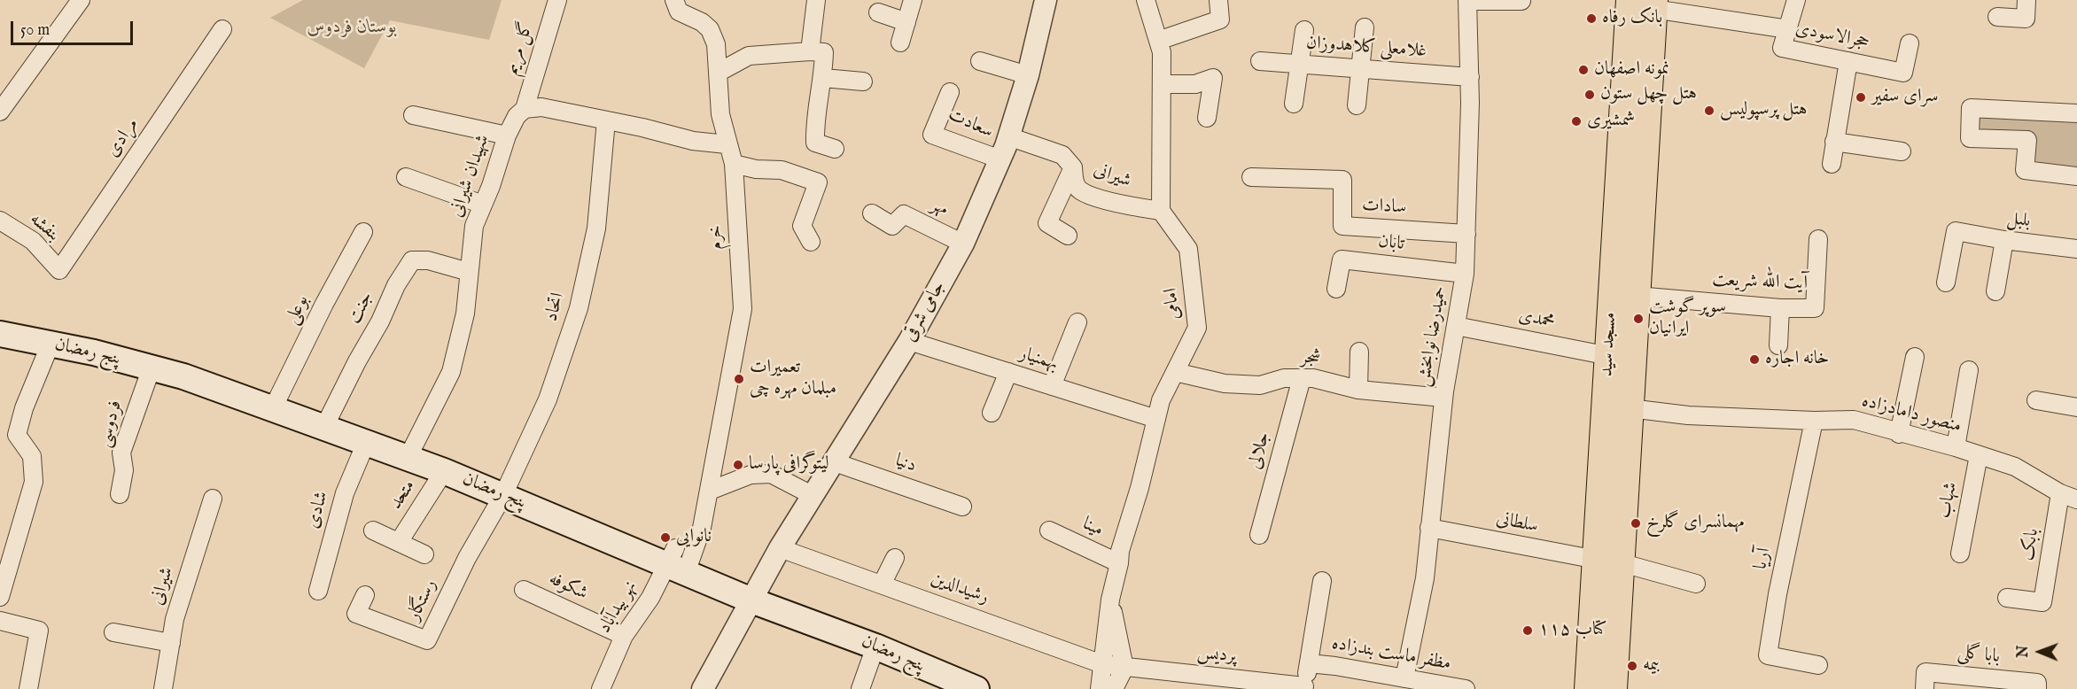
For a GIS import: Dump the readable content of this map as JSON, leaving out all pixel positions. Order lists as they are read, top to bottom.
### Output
{
  "streets": {
    "main road": ["مسجد سید", "پنج رمضان"],
    "street": [
      "حجرالاسودی",
      "غلامعلی کلاهدوزان",
      "گل مریم",
      "سعادت",
      "مرادی",
      "شهیدان شیرانی",
      "شیرانی",
      "سادات",
      "مهر",
      "بلبل",
      "بنفشه",
      "خرم",
      "تابان",
      "آیت الله شریعت",
      "امامی",
      "اتحاد",
      "جنت",
      "بوعلی",
      "جامی شرقی",
      "محمدی",
      "حمیدرضا نوابخش",
      "شجر",
      "بهمنیار",
      "منصور دامادزاده",
      "فردوسی",
      "جلالی",
      "دنیا",
      "متحد",
      "شهاب",
      "شادی",
      "سلطانی",
      "مینا",
      "بابک",
      "آریا",
      "شکوفه",
      "رشیدالدین",
      "رستگار",
      "نهر بیدآباد",
      "مظفر ماست بندزاده",
      "پردیس",
      "بابا گلی"
    ]
  },
  "crossings": [
    ["حجرالاسودی", "مسجد سید"],
    ["غلامعلی کلاهدوزان", "حمیدرضا نوابخش"],
    ["گل مریم", "شهیدان شیرانی"],
    ["سعادت", "جامی شرقی"],
    ["مرادی", "بنفشه"],
    ["شهیدان شیرانی", "جنت"],
    ["شهیدان شیرانی", "پنج رمضان"],
    ["شیرانی", "امامی"],
    ["شیرانی", "جامی شرقی"],
    ["سادات", "حمیدرضا نوابخش"],
    ["مهر", "جامی شرقی"],
    ["خرم", "پنج رمضان"],
    ["خرم", "نهر بیدآباد"],
    ["تابان", "حمیدرضا نوابخش"],
    ["آیت الله شریعت", "مسجد سید"],
    ["امامی", "شجر"],
    ["امامی", "بهمنیار"],
    ["امامی", "مینا"],
    ["امامی", "رشیدالدین"],
    ["امامی", "پردیس"],
    ["اتحاد", "پنج رمضان"],
    ["اتحاد", "رستگار"],
    ["جنت", "پنج رمضان"],
    ["بوعلی", "پنج رمضان"],
    ["جامی شرقی", "پنج رمضان"],
    ["جامی شرقی", "بهمنیار"],
    ["جامی شرقی", "دنیا"],
    ["جامی شرقی", "رشیدالدین"],
    ["محمدی", "حمیدرضا نوابخش"],
    ["محمدی", "مسجد سید"],
    ["حمیدرضا نوابخش", "شجر"],
    ["حمیدرضا نوابخش", "سلطانی"],
    ["حمیدرضا نوابخش", "مظفر ماست بندزاده"],
    ["مسجد سید", "منصور دامادزاده"],
    ["مسجد سید", "سلطانی"],
    ["پنج رمضان", "فردوسی"],
    ["پنج رمضان", "متحد"],
    ["پنج رمضان", "شادی"],
    ["پنج رمضان", "رستگار"],
    ["پنج رمضان", "نهر بیدآباد"],
    ["شجر", "جلالی"],
    ["منصور دامادزاده", "شهاب"],
    ["منصور دامادزاده", "بابک"],
    ["منصور دامادزاده", "آریا"],
    ["شکوفه", "نهر بیدآباد"],
    ["رشیدالدین", "پردیس"]
  ],
  "parks": ["بوستان فردوس"],
  "places": [
    "بانک رفاه",
    "نمونه اصفهان",
    "هتل چهل ستون",
    "سرای سفیر",
    "هتل پرسپولیس",
    "شمشیری",
    "سوپر گوشت ایرانیان",
    "خانه اجاره",
    "تعمیرات مبلمان مهره چی",
    "لیتوگرافی پارسا",
    "مهمانسرای گلرخ",
    "نانوایی",
    "کتاب ۱۱۵",
    "بیمه"
  ],
  "scale_bar": "50 m",
  "north": "left"
}
